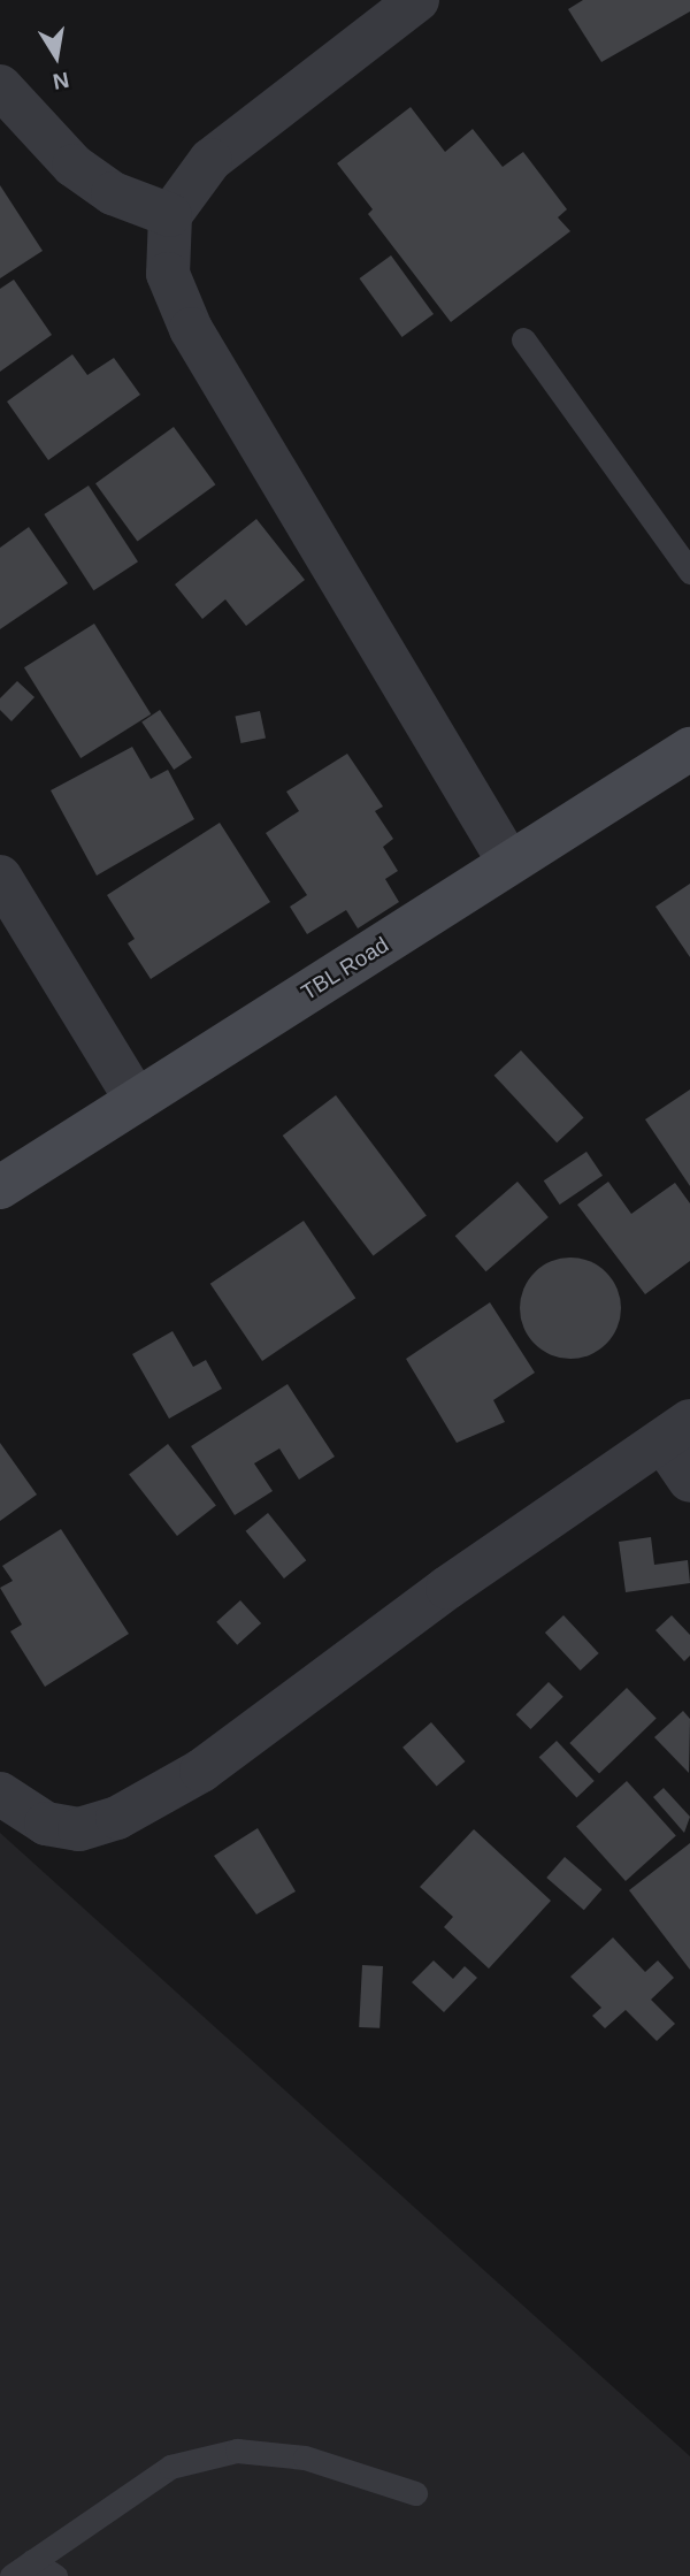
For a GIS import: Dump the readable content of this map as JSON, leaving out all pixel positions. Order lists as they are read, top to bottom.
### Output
{
  "streets": {
    "street": ["TBL Road"]
  },
  "north": "bottom"
}
